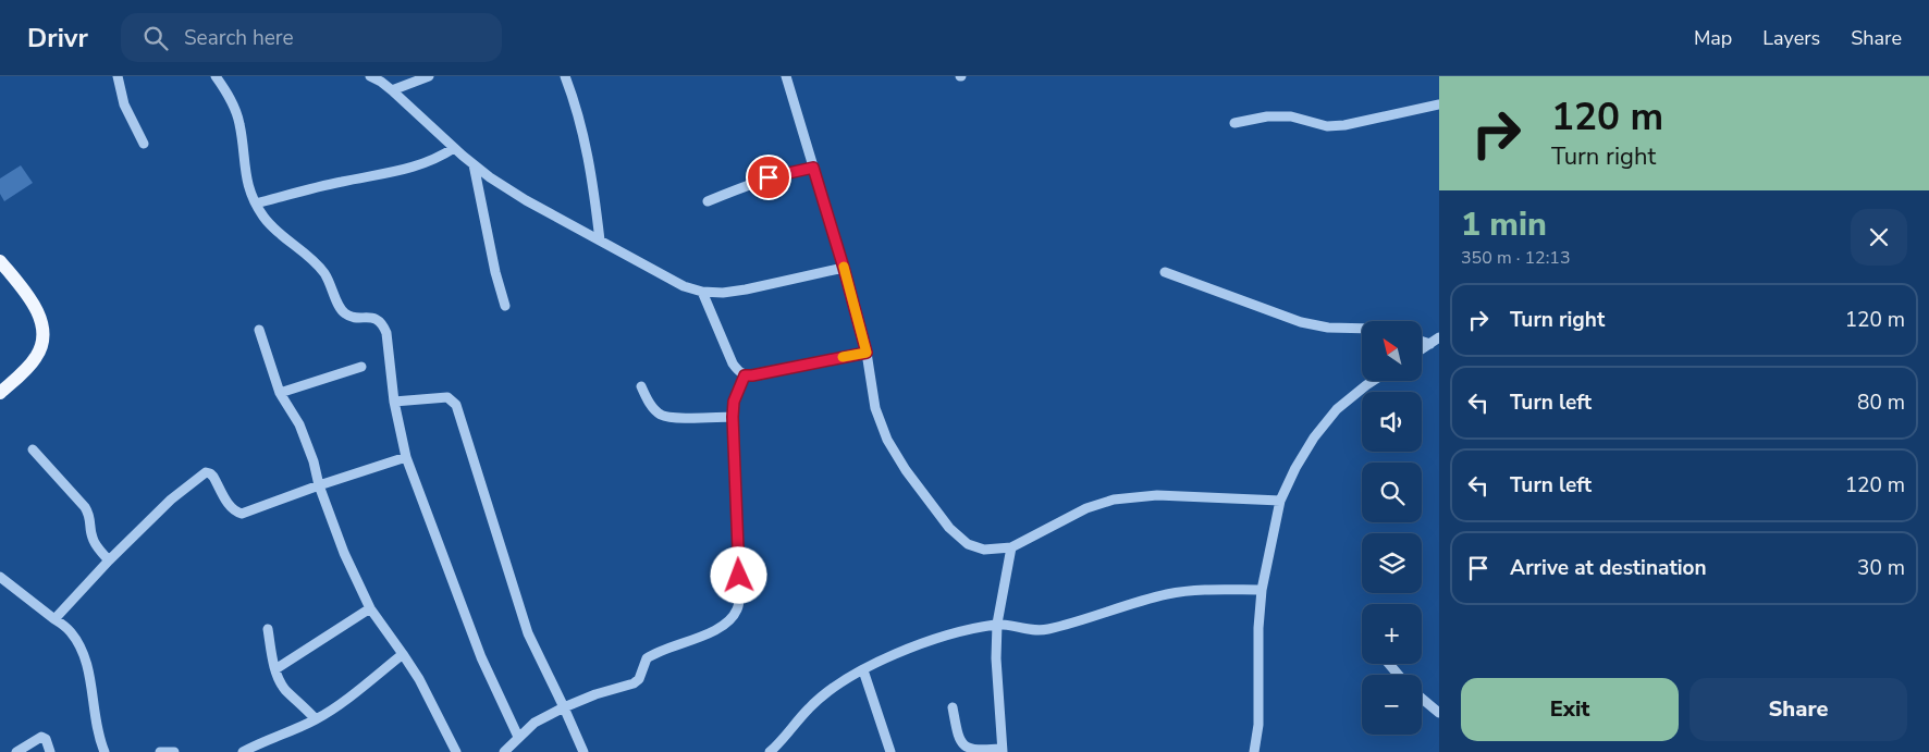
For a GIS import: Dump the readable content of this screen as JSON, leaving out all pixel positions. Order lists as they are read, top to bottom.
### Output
{
  "north": "top left",
  "page": {
    "header": "Drivr",
    "search": "Search here",
    "nav": ["Map", "Layers", "Share"],
    "turn": ["120 m", "Turn right"],
    "heading": ["1 min", "350 m · 12:13"],
    "list": [
      {
        "name": "Turn right",
        "value": "120 m"
      },
      {
        "name": "Turn left",
        "value": "80 m"
      },
      {
        "name": "Turn left",
        "value": "120 m"
      },
      {
        "name": "Arrive at destination",
        "value": "30 m"
      }
    ],
    "map_buttons": ["+", "−"],
    "buttons": ["Exit", "Share"]
  }
}
